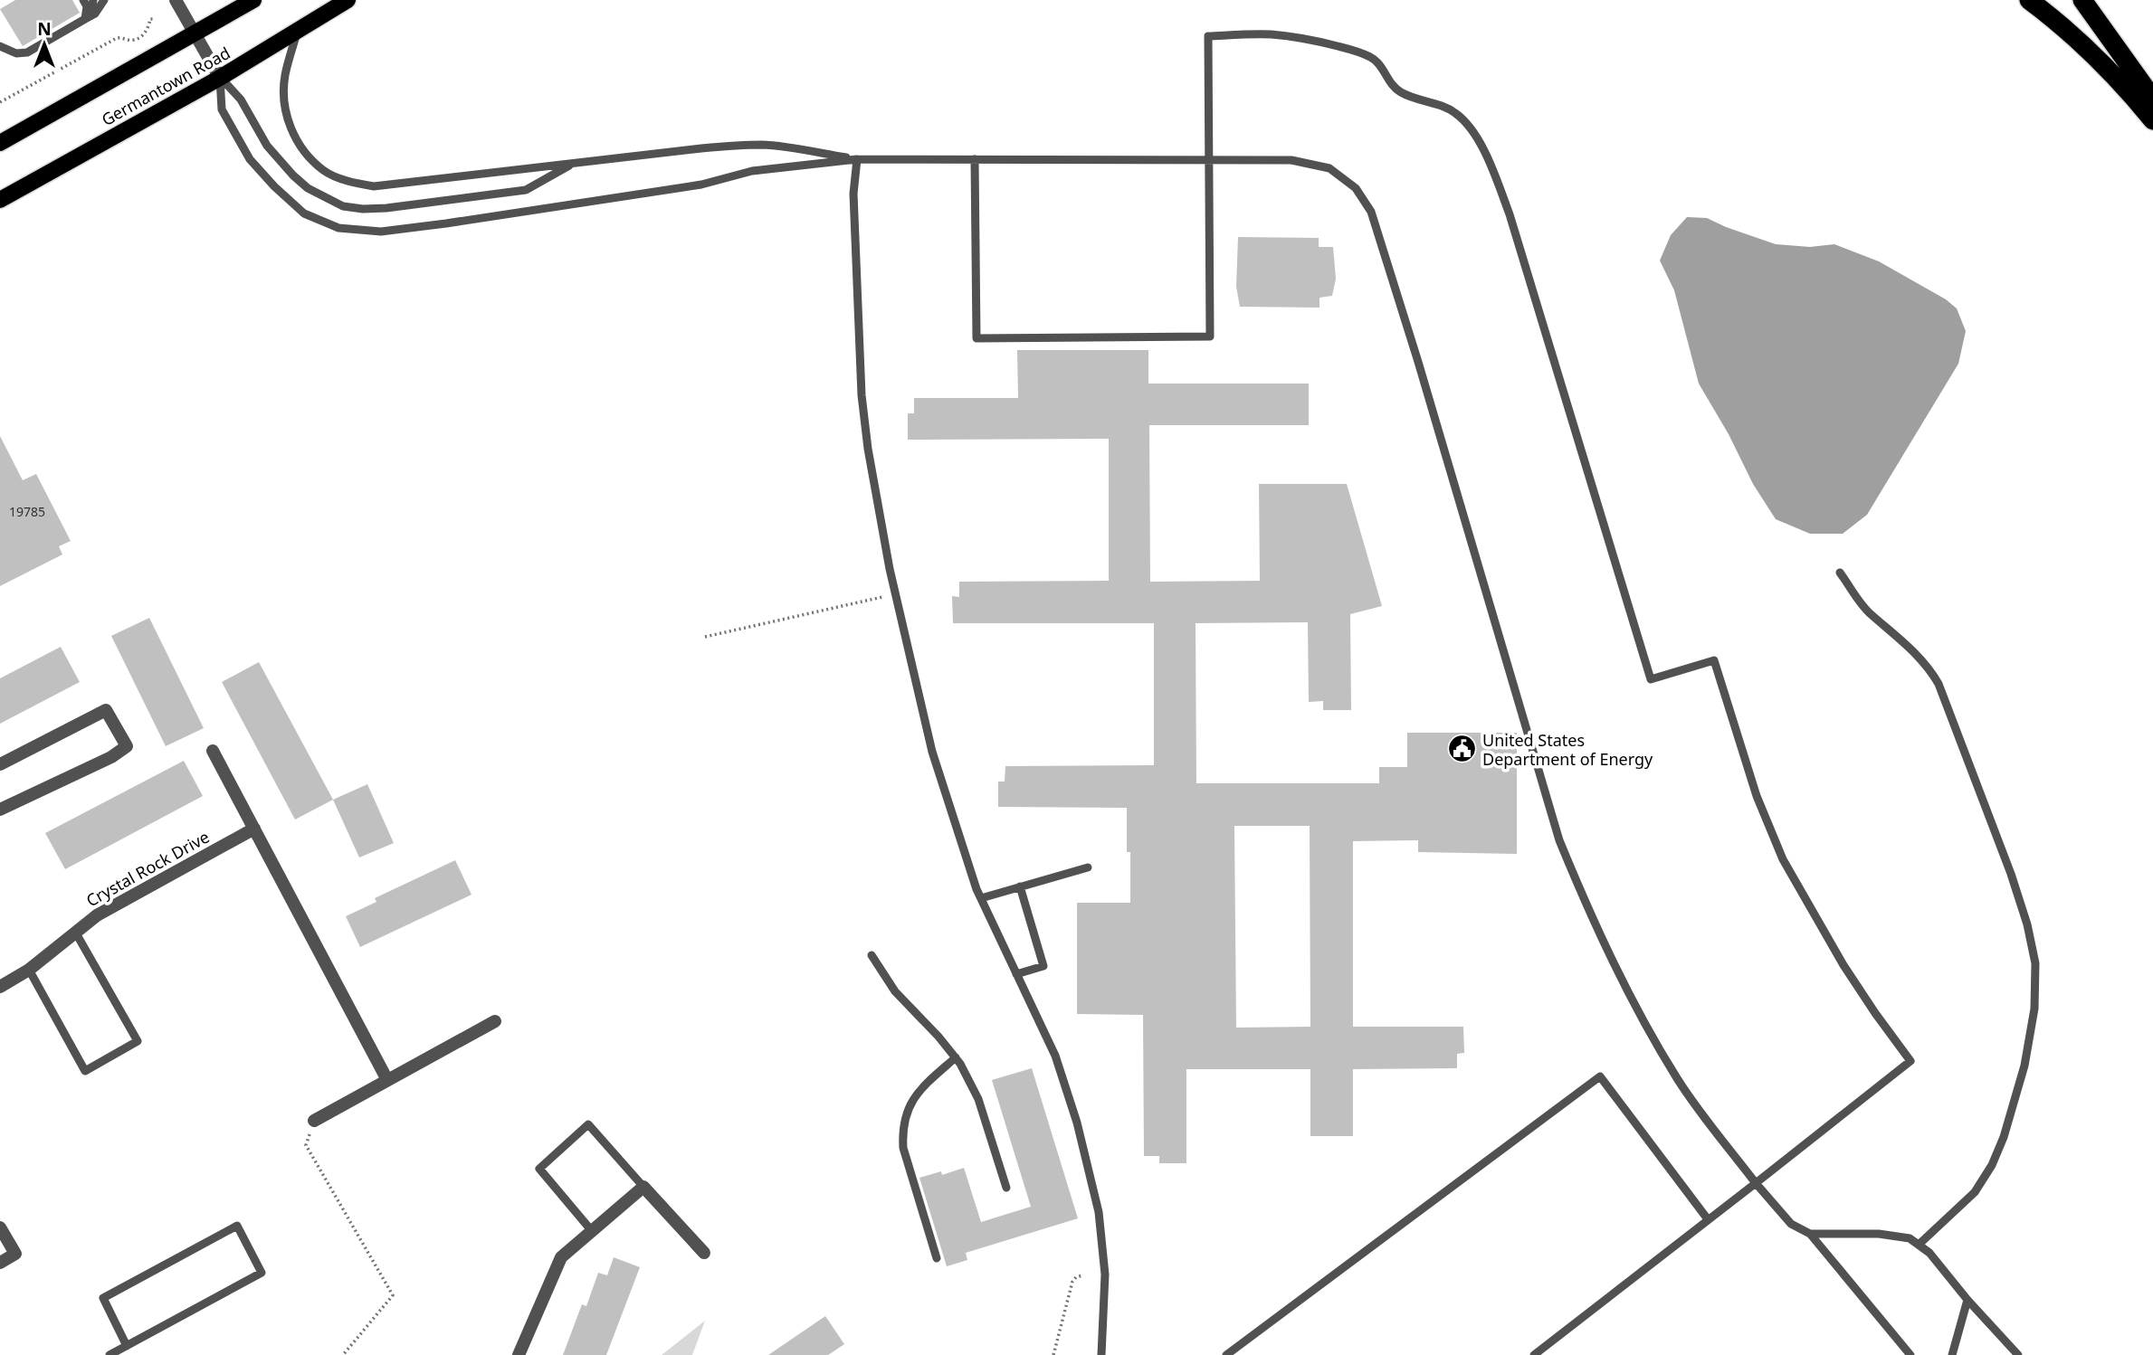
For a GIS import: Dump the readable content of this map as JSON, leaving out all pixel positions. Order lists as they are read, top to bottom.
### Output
{
  "streets": {
    "main road": ["Germantown Road"],
    "street": ["Crystal Rock Drive"]
  },
  "places": {
    "public building": ["United States Department of Energy"]
  },
  "house_numbers": ["19785"],
  "north": "top"
}
